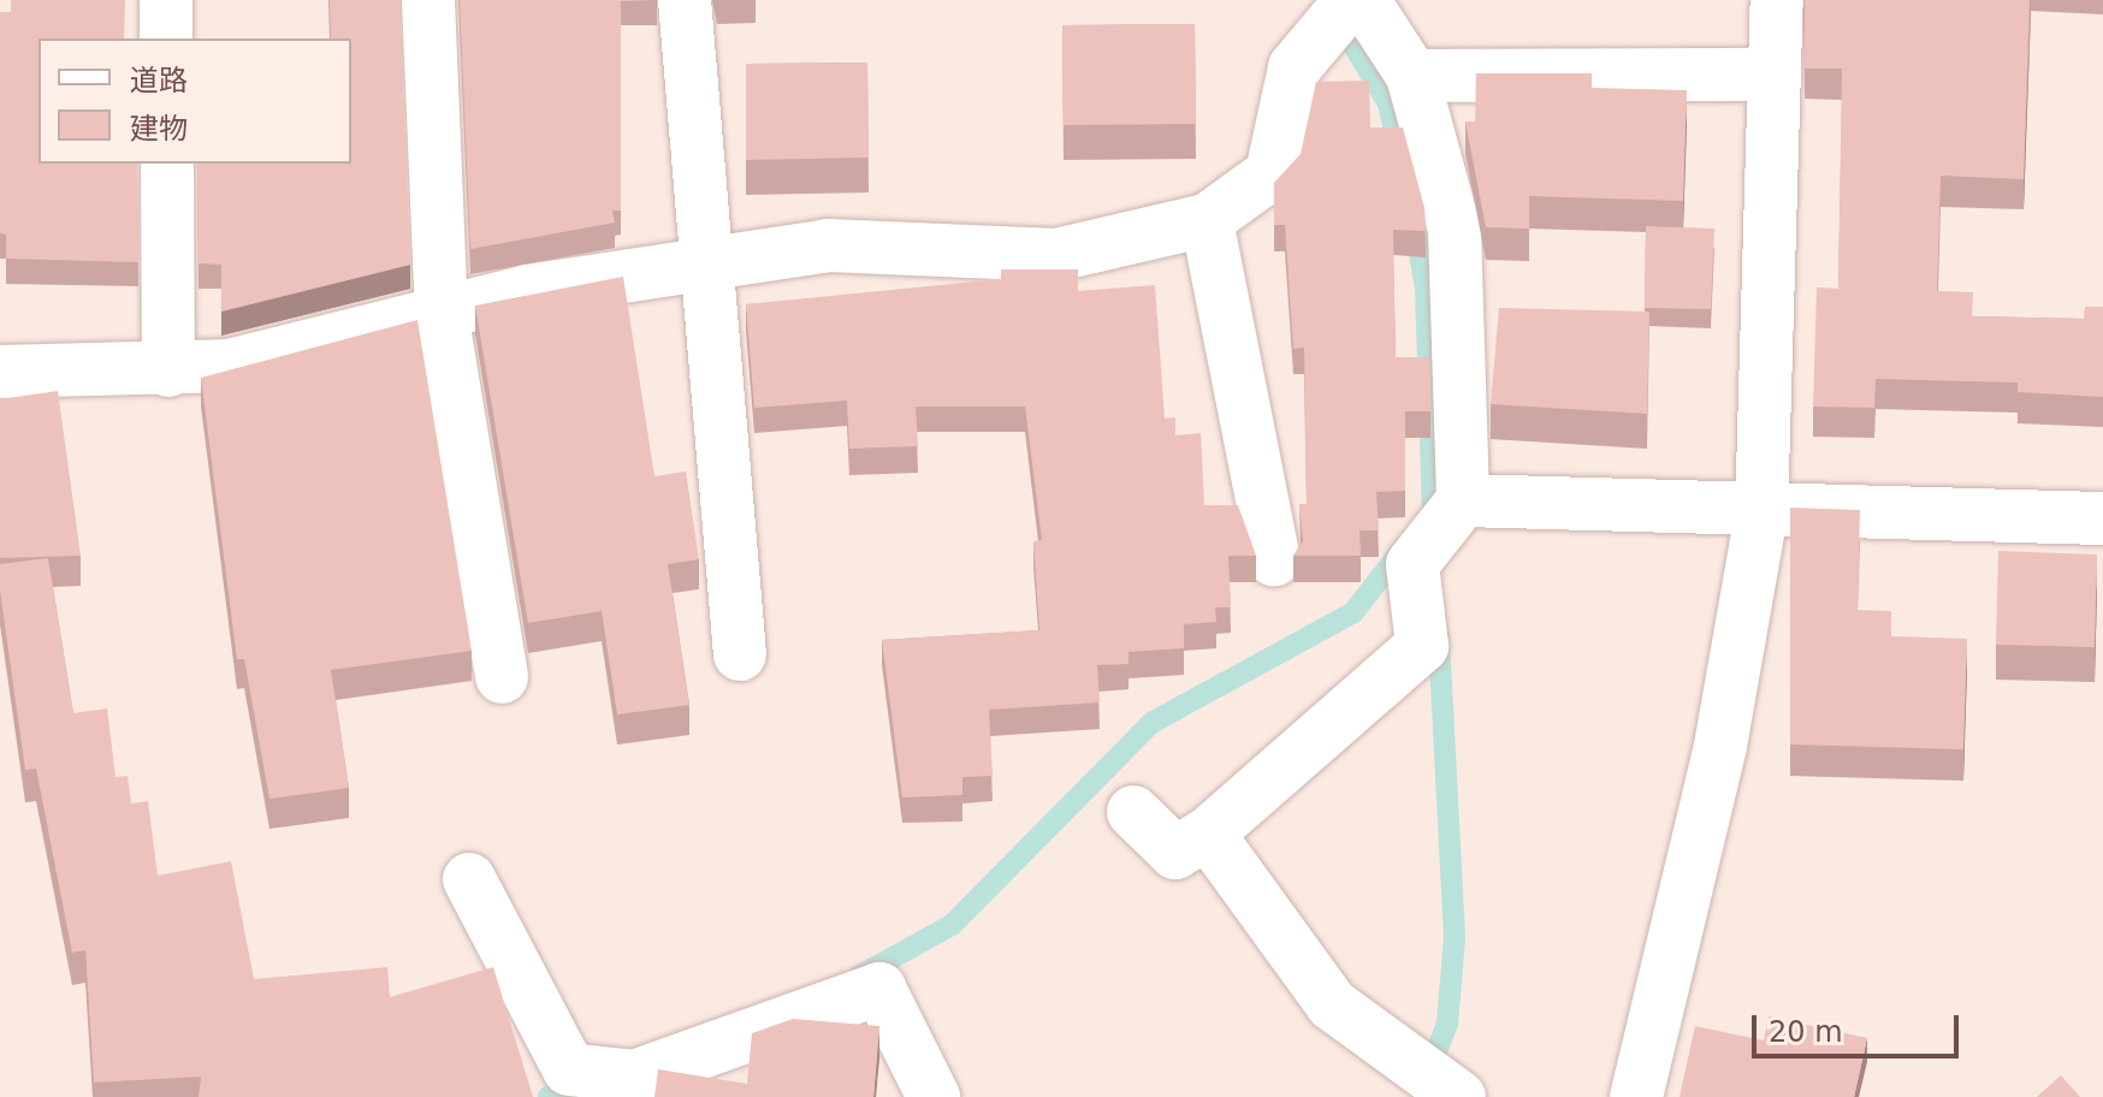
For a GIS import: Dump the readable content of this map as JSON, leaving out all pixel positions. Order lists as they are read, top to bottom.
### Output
{
  "legend": ["道路", "建物"],
  "scale_bar": "20 m"
}
